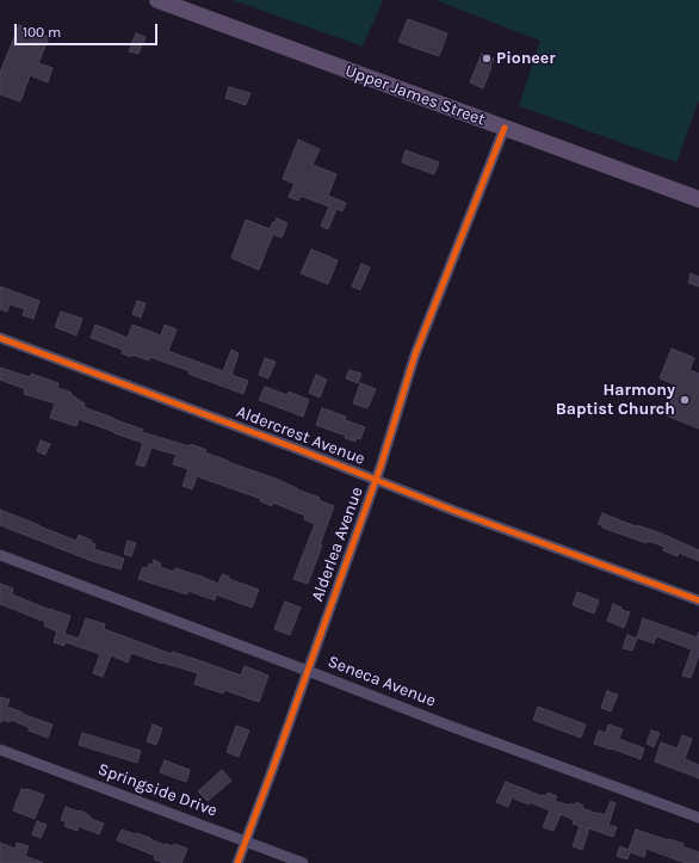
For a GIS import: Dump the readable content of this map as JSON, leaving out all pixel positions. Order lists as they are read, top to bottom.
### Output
{
  "streets": {
    "main road": ["Upper James Street"],
    "street": [
      "Aldercrest Avenue",
      "Alderlea Avenue",
      "Seneca Avenue",
      "Springside Drive"
    ]
  },
  "crossings": [
    ["Upper James Street", "Alderlea Avenue"],
    ["Aldercrest Avenue", "Alderlea Avenue"],
    ["Alderlea Avenue", "Seneca Avenue"],
    ["Alderlea Avenue", "Springside Drive"]
  ],
  "places": ["Pioneer", "Harmony Baptist Church"],
  "scale_bar": "100 m"
}
